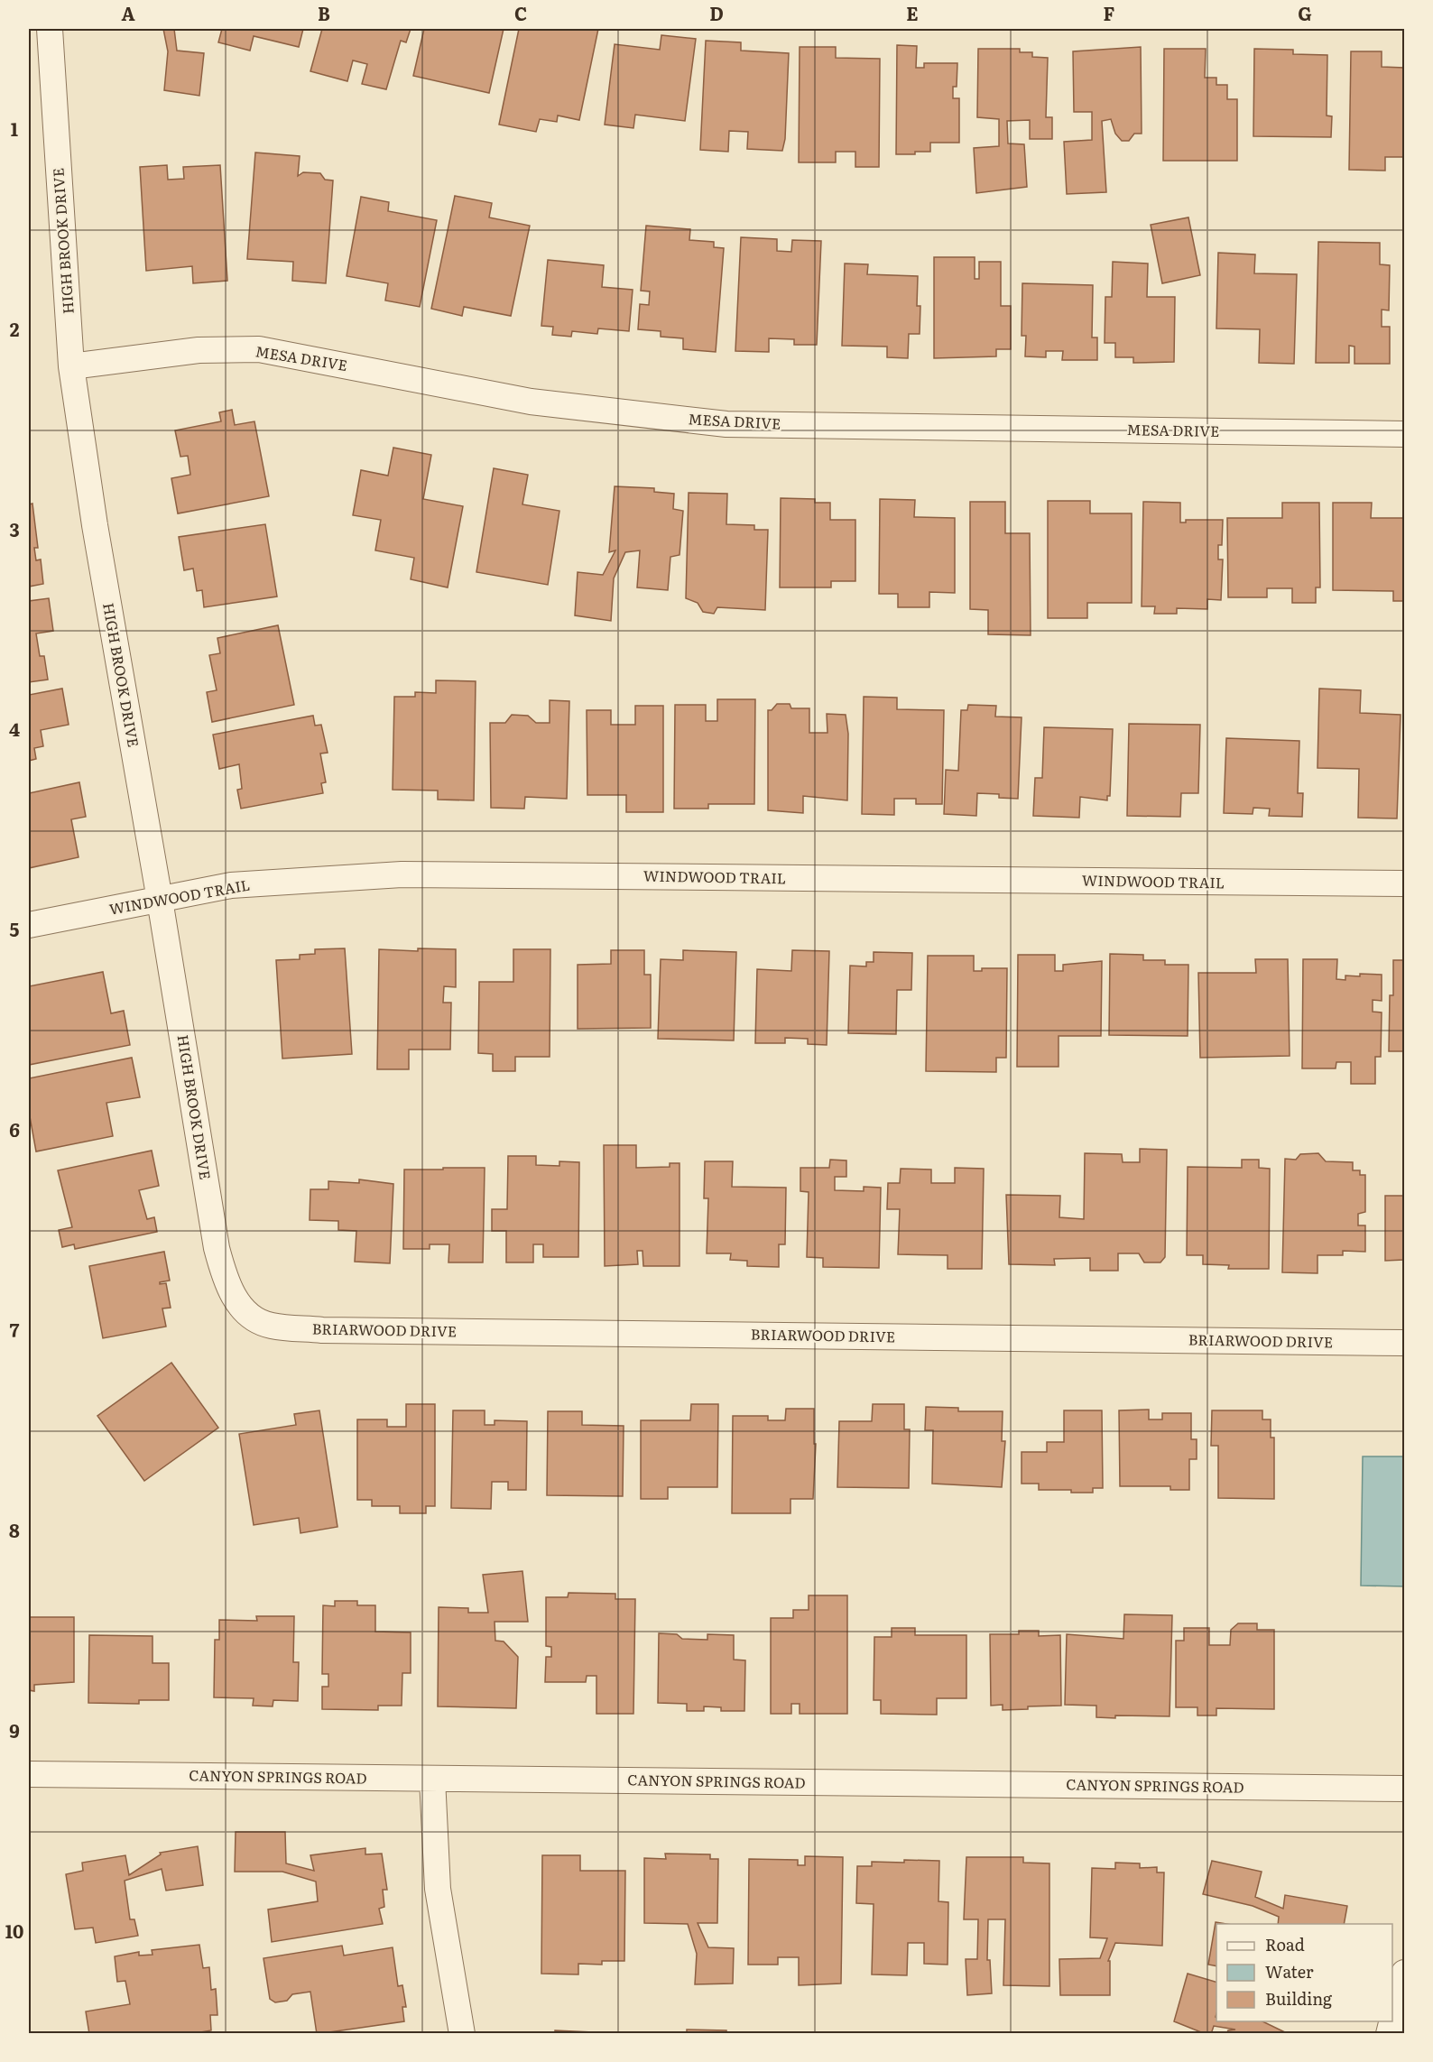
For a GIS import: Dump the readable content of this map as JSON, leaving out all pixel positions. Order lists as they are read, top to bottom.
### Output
{
  "streets": {
    "street": [
      "HIGH BROOK DRIVE",
      "MESA DRIVE",
      "WINDWOOD TRAIL",
      "BRIARWOOD DRIVE",
      "CANYON SPRINGS ROAD"
    ]
  },
  "crossings": [
    ["HIGH BROOK DRIVE", "MESA DRIVE"],
    ["HIGH BROOK DRIVE", "WINDWOOD TRAIL"],
    ["HIGH BROOK DRIVE", "BRIARWOOD DRIVE"]
  ],
  "legend": ["Road", "Water", "Building"],
  "grid": {
    "columns": [
      "A",
      "B",
      "C",
      "D",
      "E",
      "F",
      "G"
    ],
    "rows": [
      "1",
      "2",
      "3",
      "4",
      "5",
      "6",
      "7",
      "8",
      "9",
      "10"
    ]
  }
}
